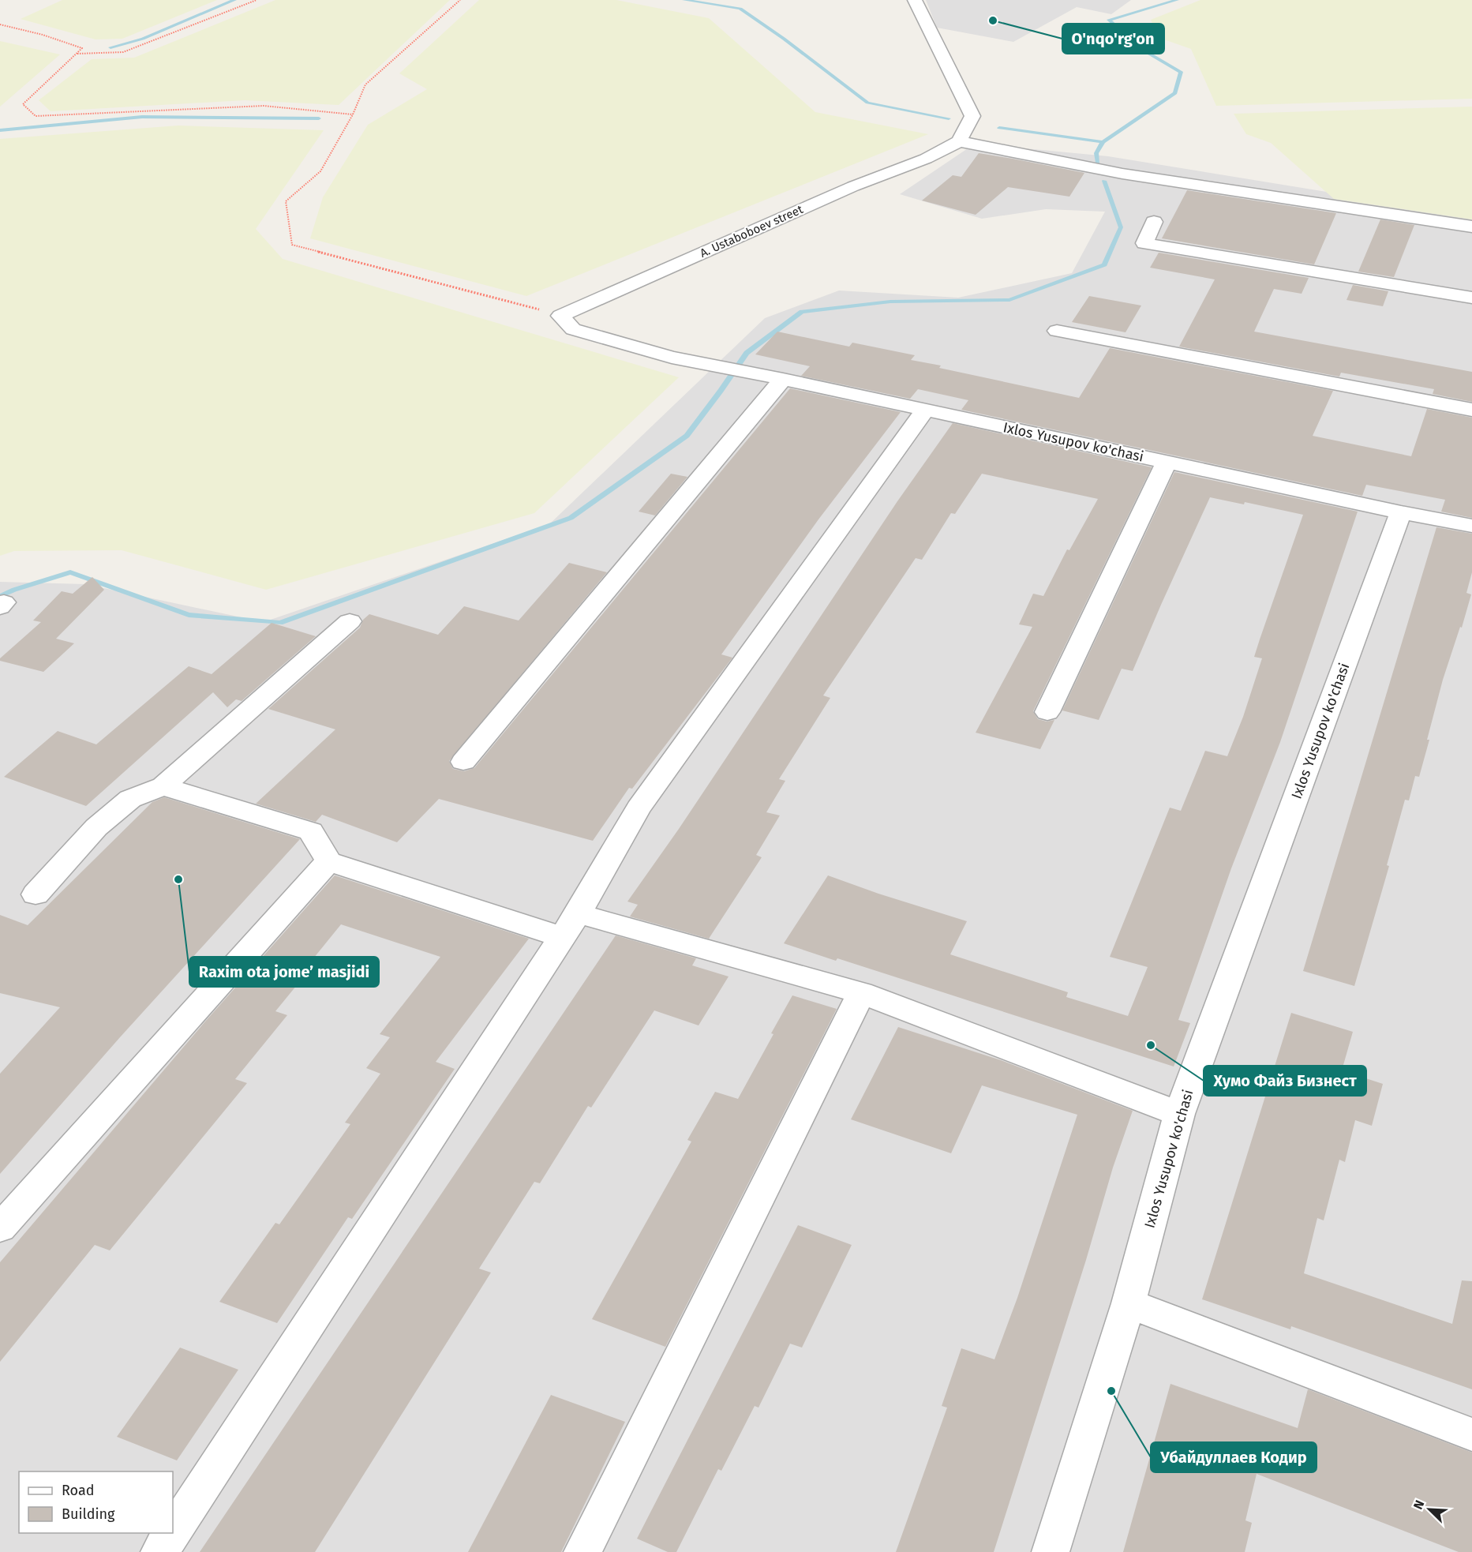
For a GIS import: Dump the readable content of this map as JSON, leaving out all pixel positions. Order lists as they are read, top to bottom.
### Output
{
  "streets": {
    "street": ["A. Ustaboboev street", "Ixlos Yusupov ko'chasi"]
  },
  "crossings": [
    ["A. Ustaboboev street", "Ixlos Yusupov ko'chasi"]
  ],
  "places": [
    "O'nqo'rg'on",
    "Raxim ota jome’ masjidi",
    "Хумо Файз Бизнест",
    "Убайдуллаев Кодир"
  ],
  "legend": ["Road", "Building"],
  "north": "top left"
}
